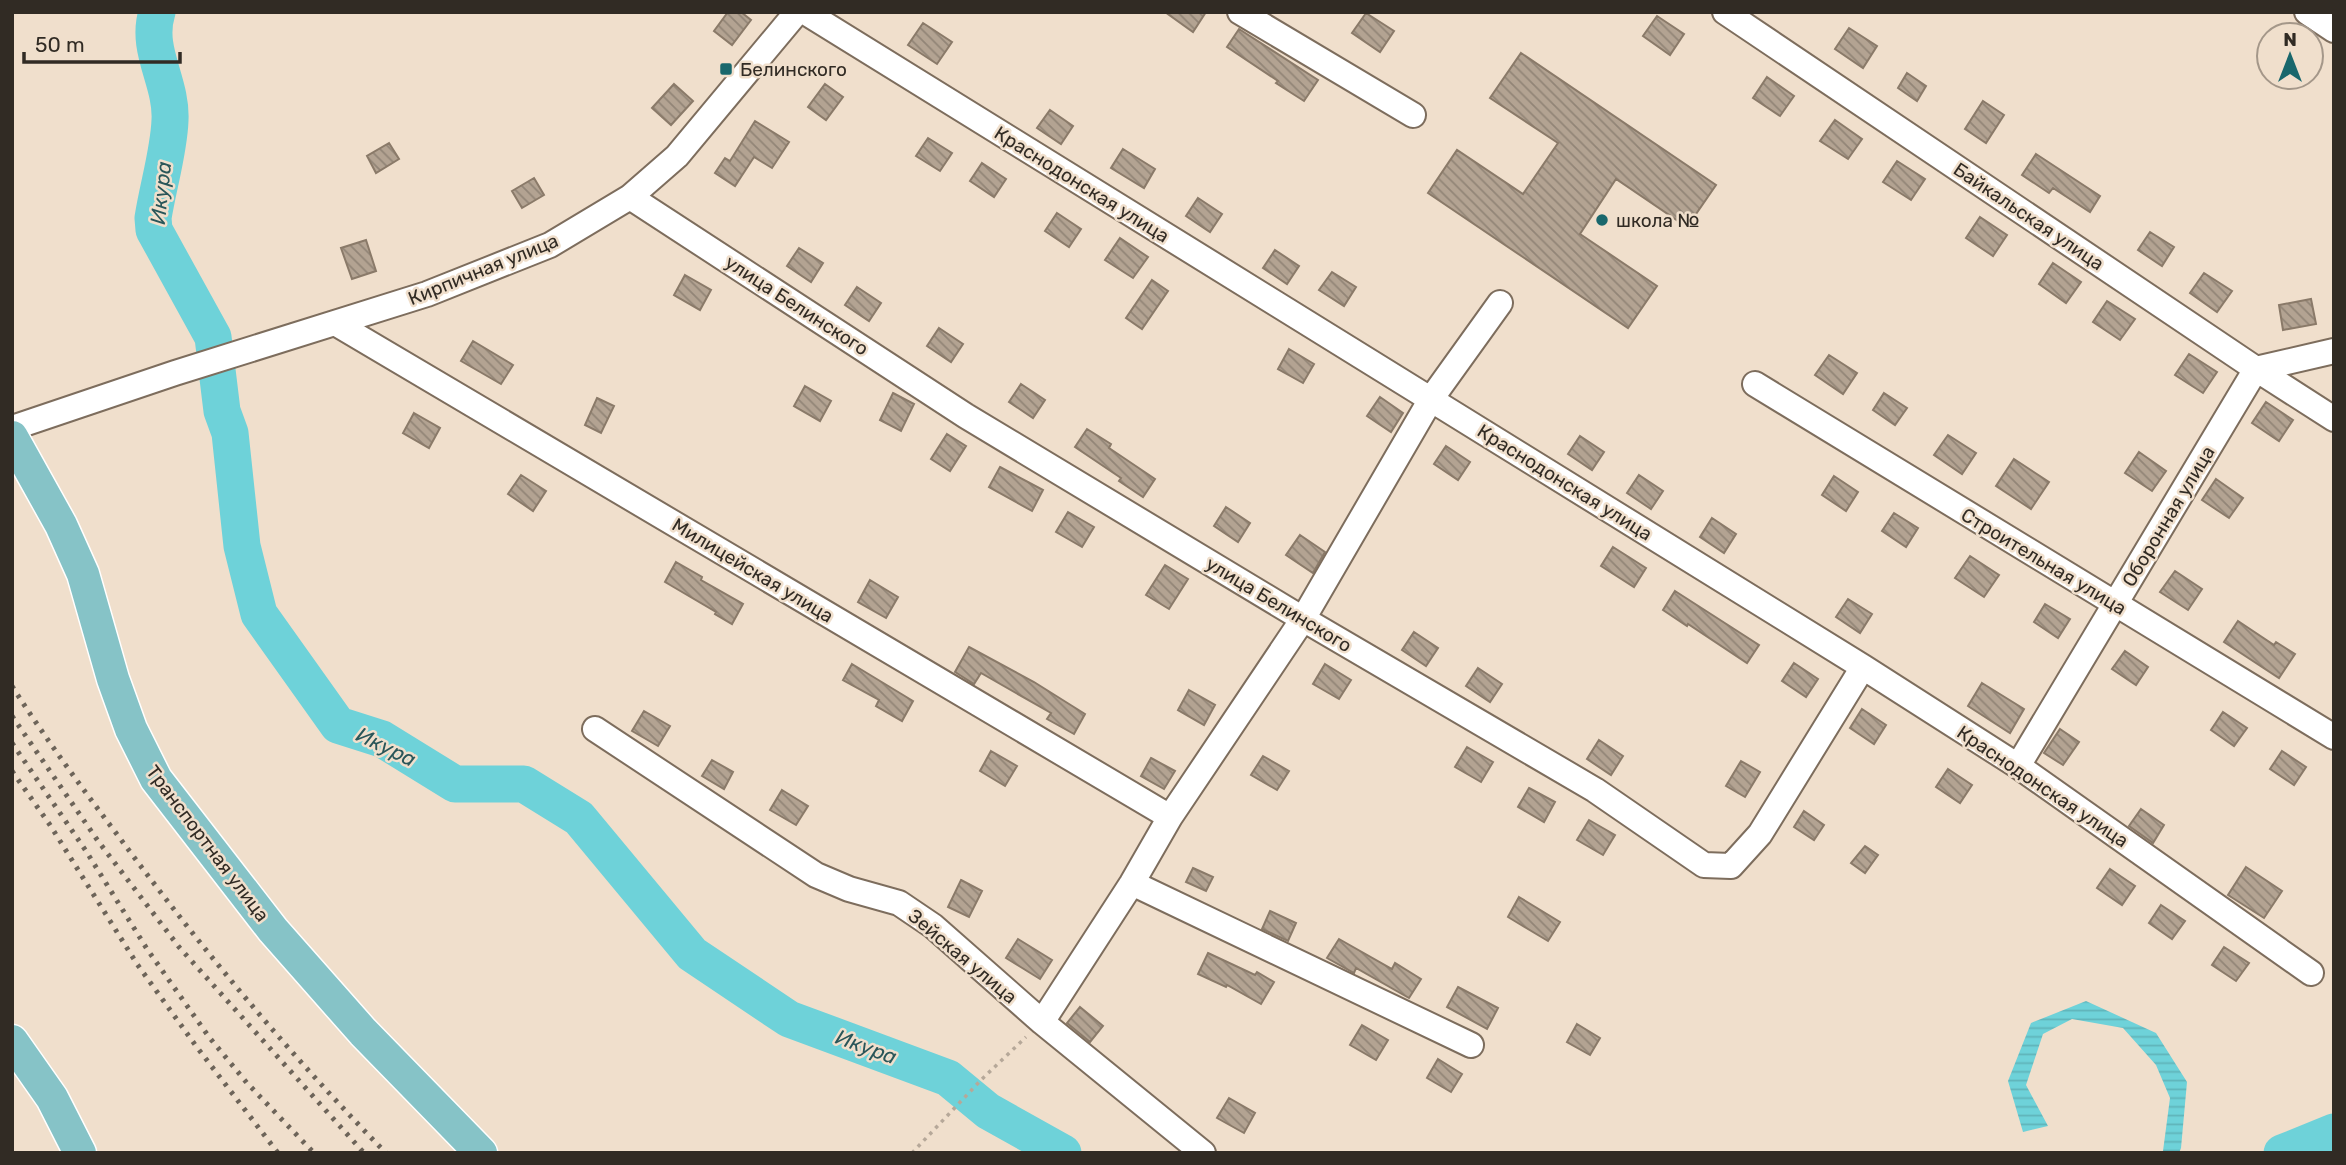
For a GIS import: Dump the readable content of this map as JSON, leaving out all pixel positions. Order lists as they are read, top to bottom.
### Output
{
  "streets": {
    "main road": ["Транспортная улица"],
    "street": [
      "Краснодонская улица",
      "Байкальская улица",
      "Кирпичная улица",
      "улица Белинского",
      "Оборонная улица",
      "Строительная улица",
      "Милицейская улица",
      "Зейская улица"
    ]
  },
  "crossings": [
    ["Краснодонская улица", "улица Белинского"],
    ["Краснодонская улица", "Оборонная улица"],
    ["Байкальская улица", "Оборонная улица"],
    ["Кирпичная улица", "улица Белинского"],
    ["Кирпичная улица", "Милицейская улица"],
    ["Оборонная улица", "Строительная улица"]
  ],
  "water": ["Икура"],
  "places": {
    "transit": ["Белинского"],
    "other": ["школа №"]
  },
  "scale_bar": "50 m",
  "north": "top"
}
